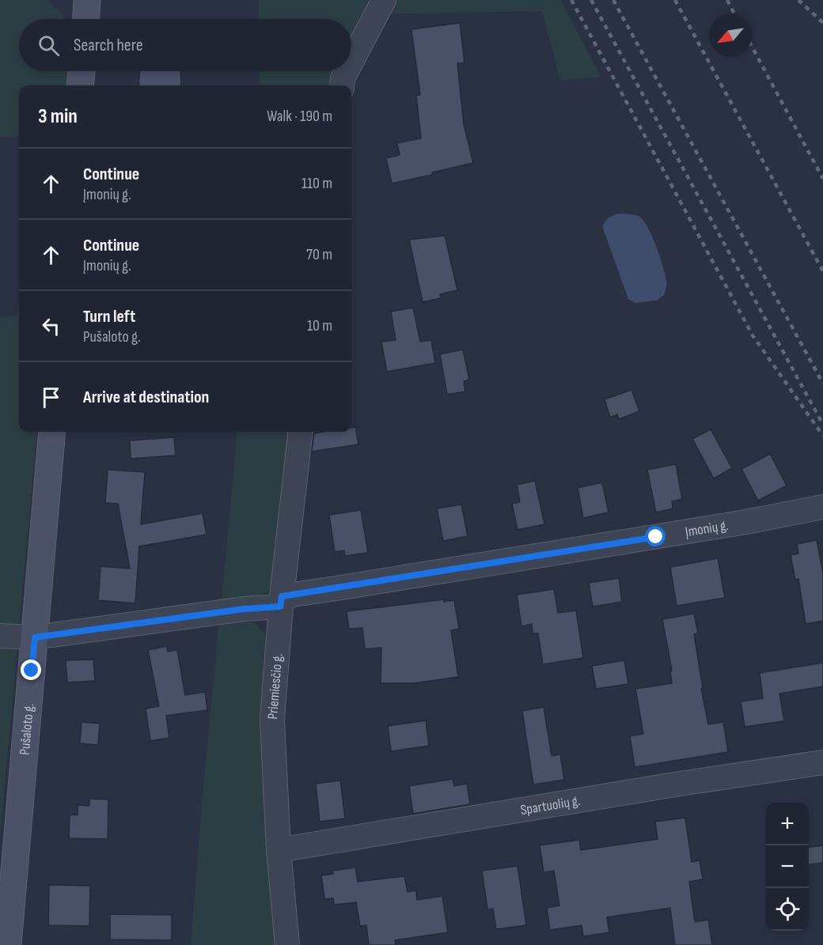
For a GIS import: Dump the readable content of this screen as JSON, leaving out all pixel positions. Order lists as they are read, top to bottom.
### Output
{
  "streets": {
    "main road": ["Pušaloto g."],
    "street": ["Įmonių g.", "Priemiesčio g.", "Spartuolių g."]
  },
  "crossings": [
    ["Įmonių g.", "Priemiesčio g."],
    ["Įmonių g.", "Pušaloto g."],
    ["Priemiesčio g.", "Spartuolių g."]
  ],
  "north": "bottom left",
  "page": {
    "search": "Search here",
    "heading": ["3 min", "Walk · 190 m"],
    "list": [
      ["Continue", "Įmonių g.", "110 m"],
      ["Continue", "Įmonių g.", "70 m"],
      ["Turn left", "Pušaloto g.", "10 m"],
      "Arrive at destination"
    ],
    "map_buttons": ["+", "−"]
  }
}
